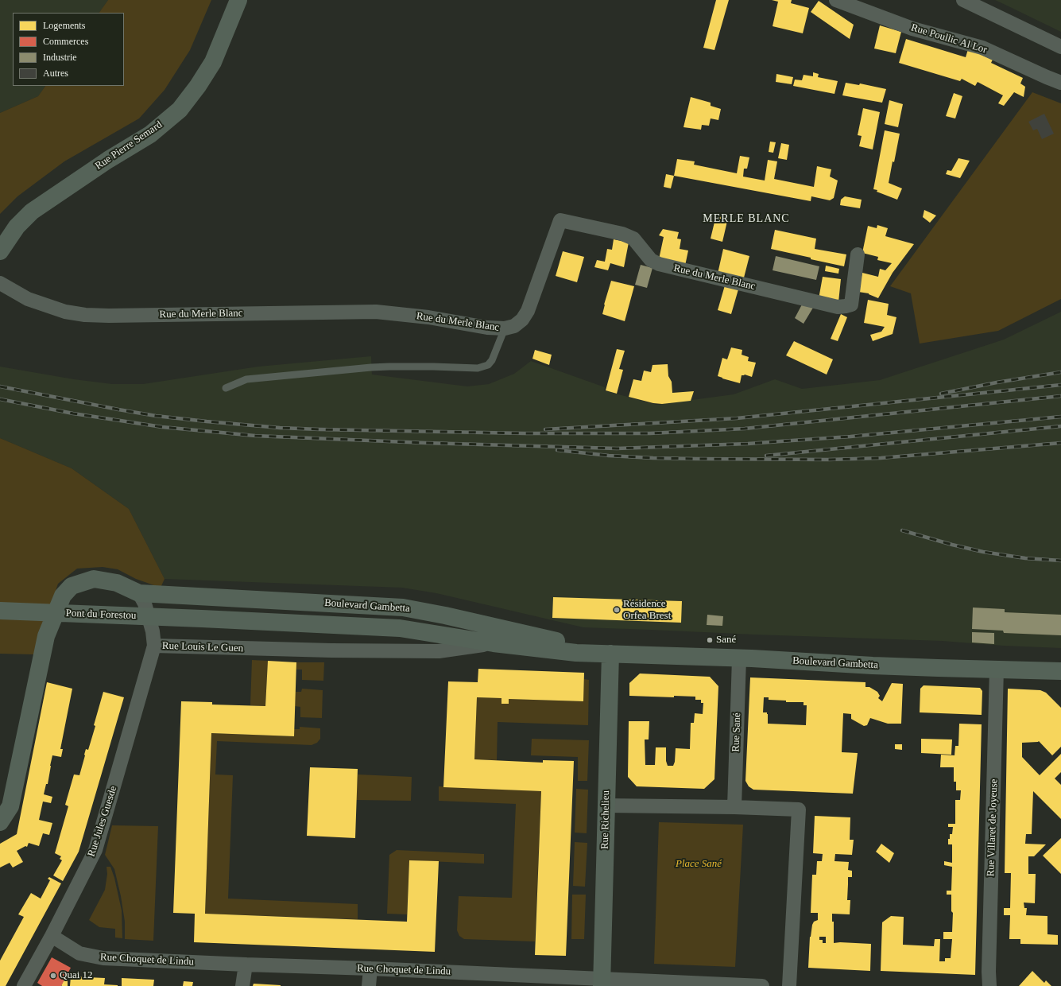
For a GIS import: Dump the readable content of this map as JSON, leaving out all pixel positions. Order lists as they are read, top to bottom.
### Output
{
  "streets": {
    "street": [
      "Rue Poullic Al Lor",
      "Rue Pierre Semard",
      "Rue du Merle Blanc",
      "Boulevard Gambetta",
      "Pont du Forestou",
      "Rue Louis Le Guen",
      "Rue Sané",
      "Rue Richelieu",
      "Rue Jules Guesde",
      "Rue Villaret de Joyeuse",
      "Rue Choquet de Lindu"
    ]
  },
  "crossings": [
    ["Boulevard Gambetta", "Pont du Forestou"],
    ["Boulevard Gambetta", "Rue Louis Le Guen"],
    ["Boulevard Gambetta", "Rue Sané"],
    ["Boulevard Gambetta", "Rue Richelieu"],
    ["Boulevard Gambetta", "Rue Villaret de Joyeuse"],
    ["Rue Louis Le Guen", "Rue Jules Guesde"],
    ["Rue Richelieu", "Rue Choquet de Lindu"],
    ["Rue Jules Guesde", "Rue Choquet de Lindu"]
  ],
  "districts": ["MERLE BLANC"],
  "parks": ["Place Sané"],
  "places": ["Résidence Orfea Brest", "Sané", "Quai 12"],
  "legend": [
    "Logements",
    "Commerces",
    "Industrie",
    "Autres"
  ]
}
